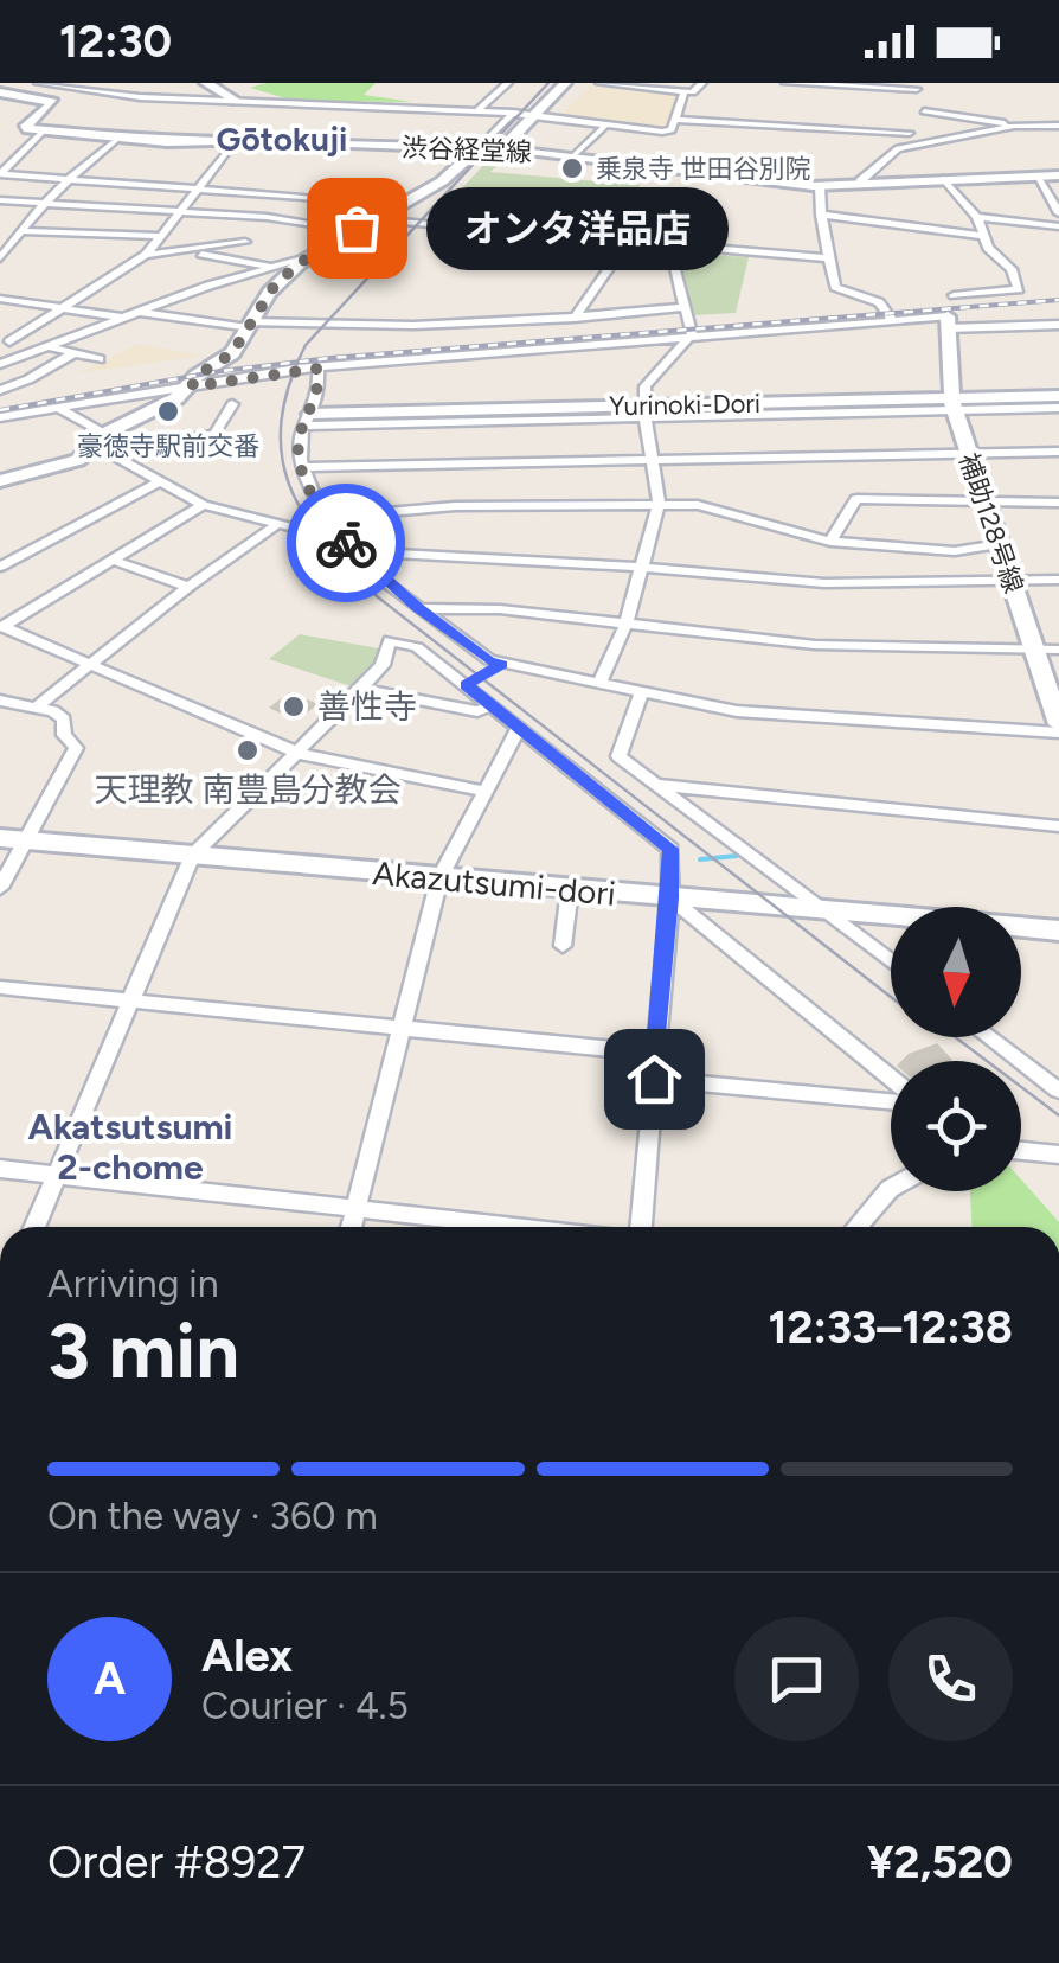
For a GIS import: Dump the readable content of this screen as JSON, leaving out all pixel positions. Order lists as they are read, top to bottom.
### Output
{
  "streets": {
    "main road": [
      "渋谷経堂線",
      "Yurinoki-Dori",
      "補助128号線",
      "Akazutsumi-dori"
    ]
  },
  "crossings": [
    ["Yurinoki-Dori", "補助128号線"]
  ],
  "districts": ["Gōtokuji", "Akatsutsumi 2-chome"],
  "places": [
    "乗泉寺 世田谷別院",
    "オンタ洋品店",
    "豪徳寺駅前交番",
    "善性寺",
    "天理教 南豊島分教会"
  ],
  "north": "bottom",
  "page": {
    "status": "12:30",
    "bubble": "オンタ洋品店",
    "heading": ["3 min", "Arriving in", "12:33–12:38"],
    "panel": [
      "Alex",
      "Courier · 4.5",
      "Order #8927",
      "¥2,520"
    ],
    "bar": "On the way · 360 m",
    "round": "A"
  }
}
